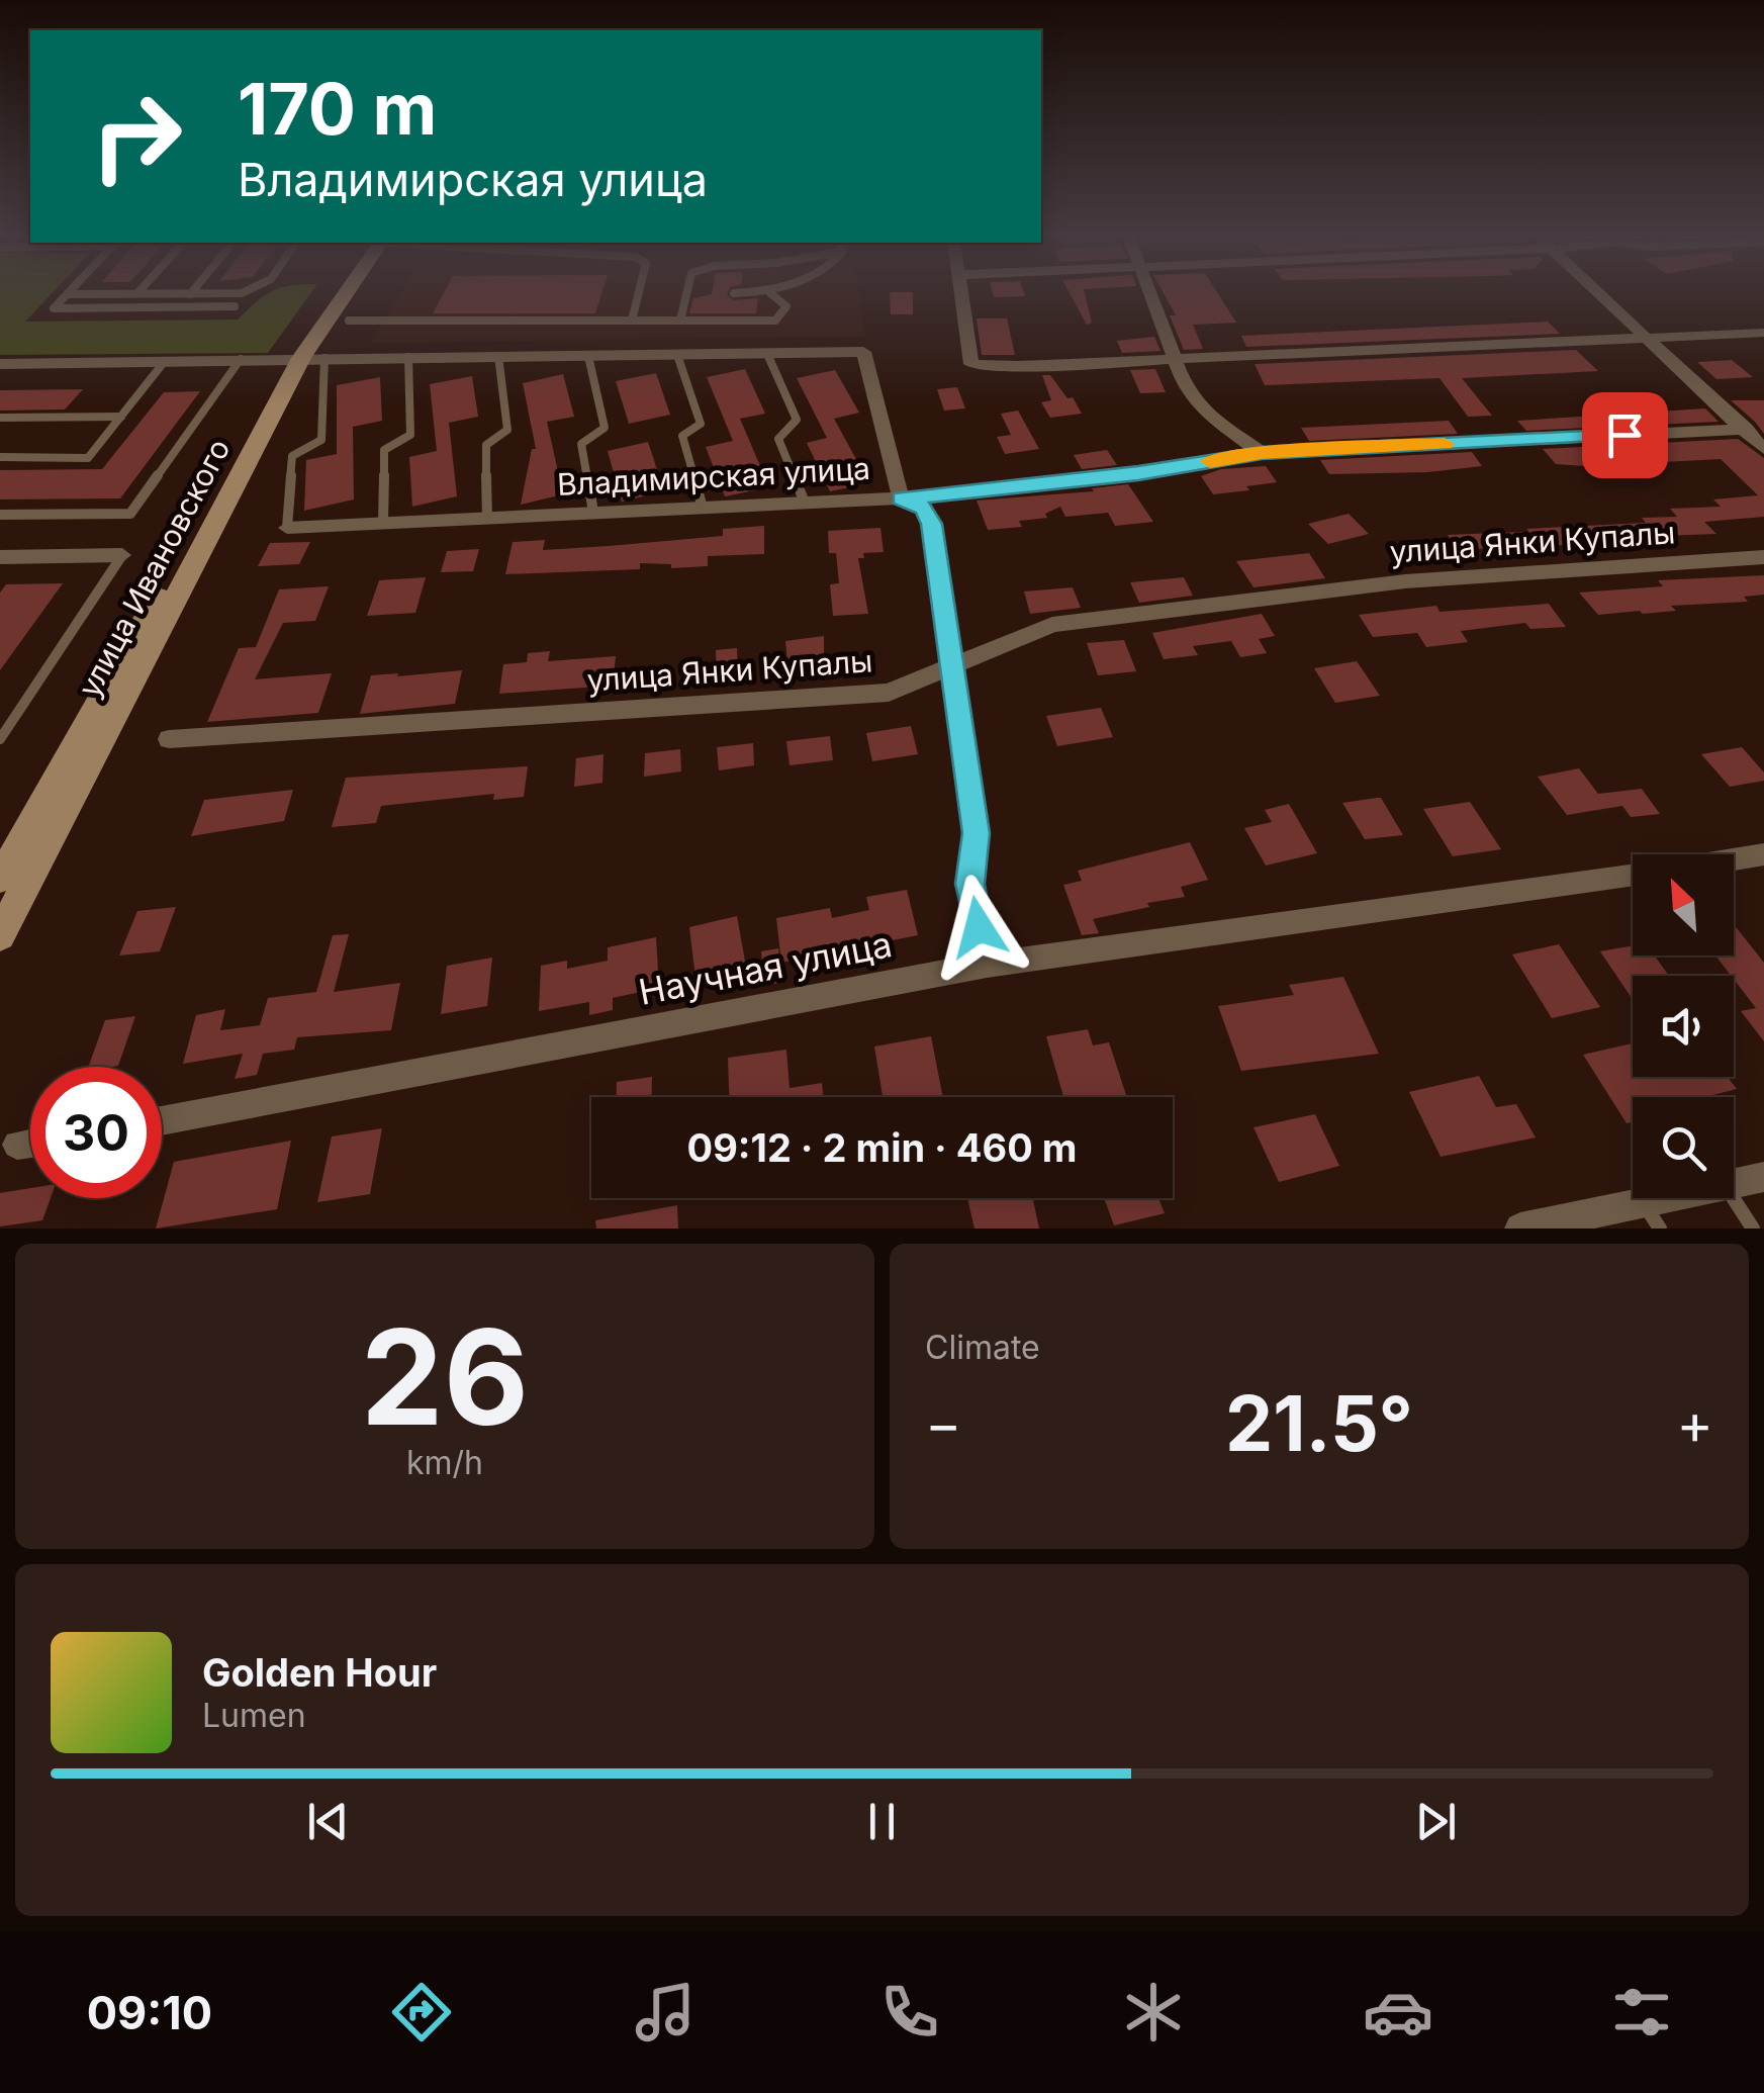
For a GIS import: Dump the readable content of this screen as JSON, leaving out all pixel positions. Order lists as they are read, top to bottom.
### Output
{
  "streets": {
    "street": [
      "Владимирская улица",
      "улица Янки Купалы",
      "улица Ивановского",
      "Научная улица"
    ]
  },
  "north": "top left",
  "page": {
    "turn": ["170 m", "Владимирская улица"],
    "limit": "30",
    "trip": "09:12 · 2 min · 460 m",
    "tile": [
      ["26", "km/h"],
      "Climate"
    ],
    "heat": ["−", "21.5°", "+"],
    "song": ["Golden Hour", "Lumen"],
    "tabs": "09:10"
  }
}
